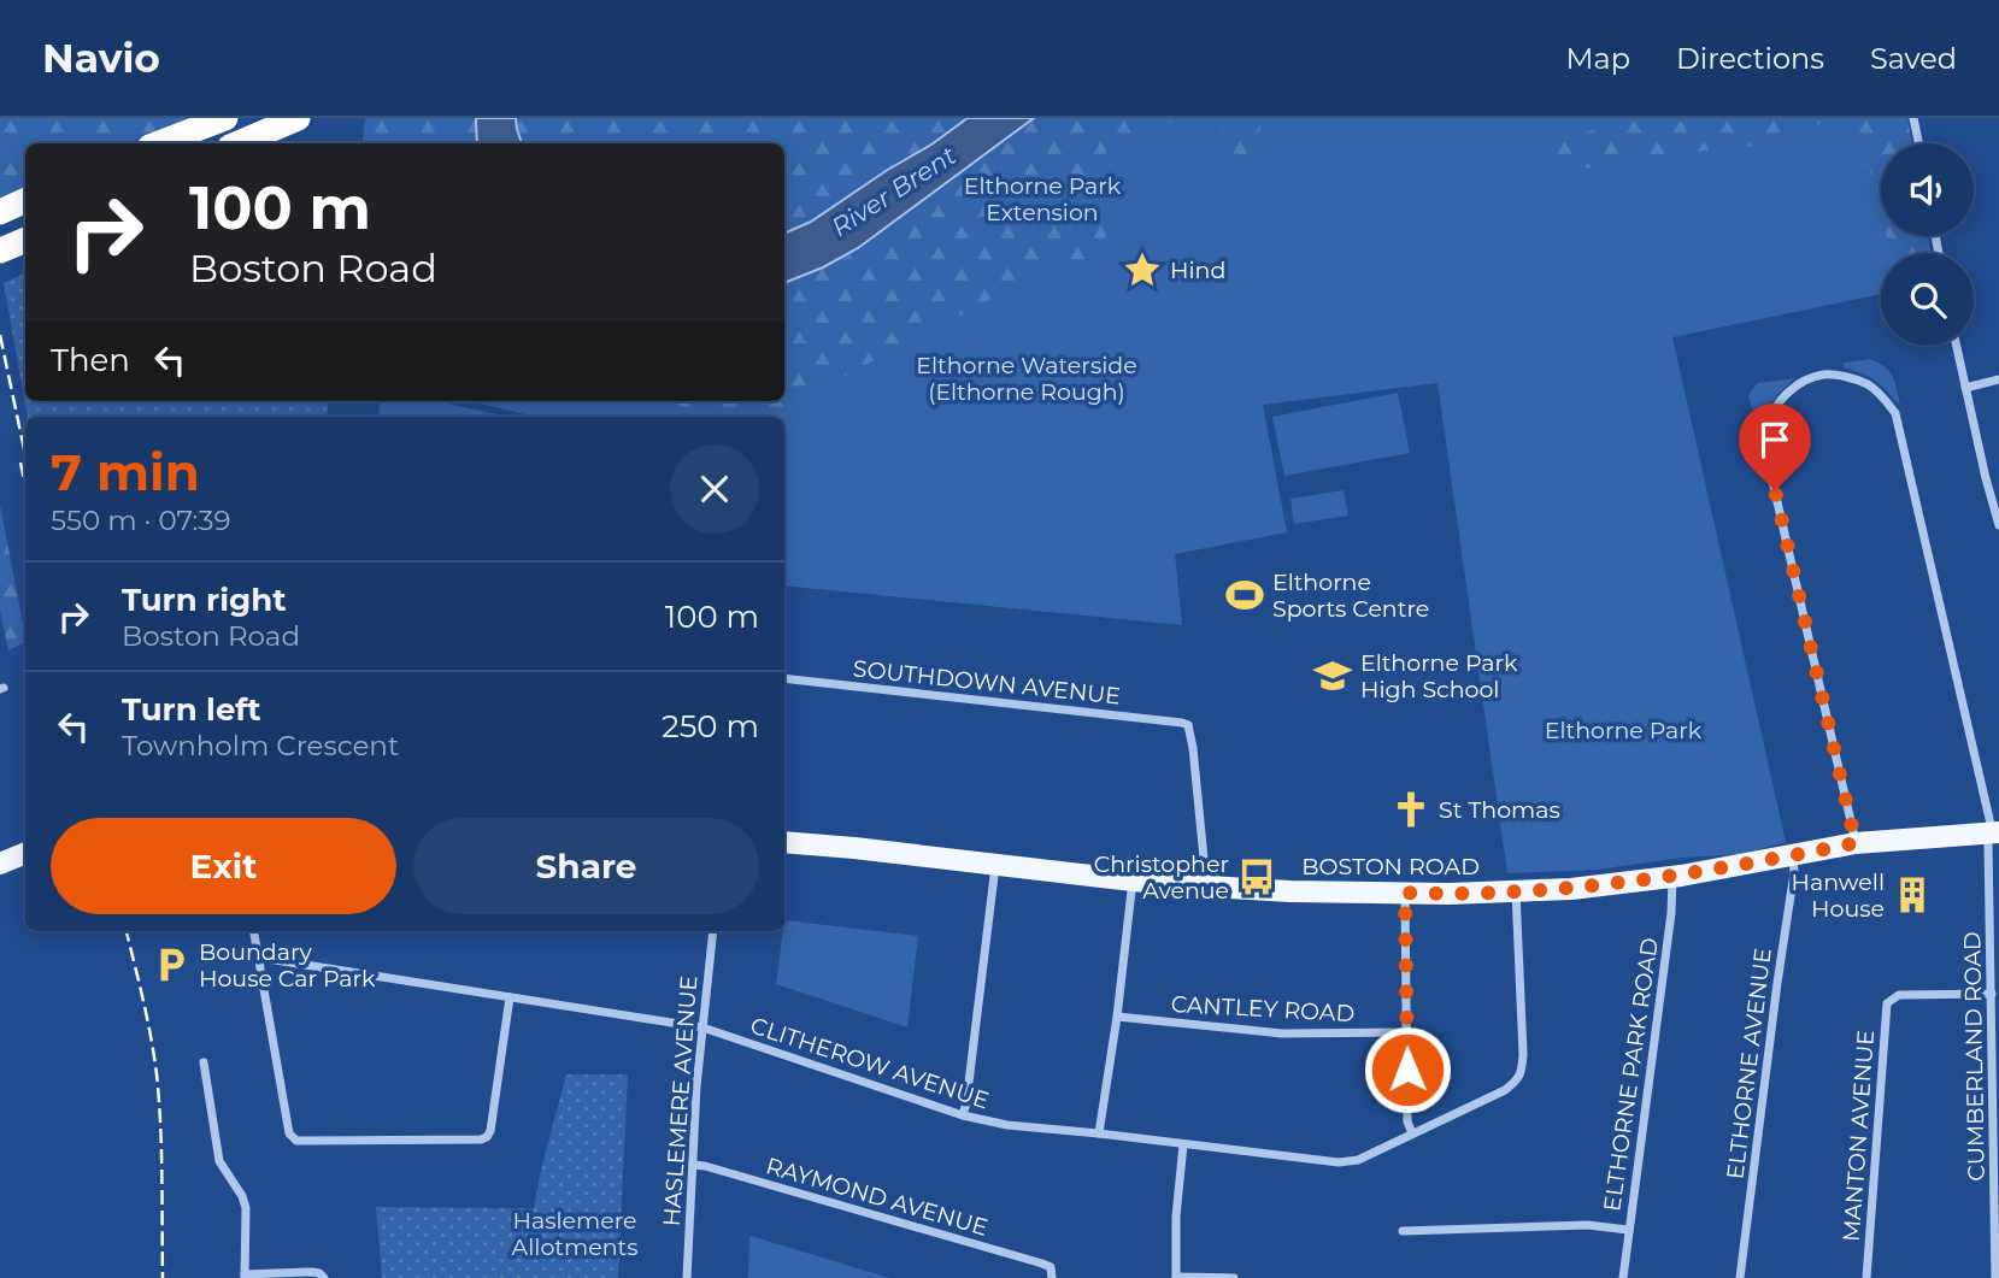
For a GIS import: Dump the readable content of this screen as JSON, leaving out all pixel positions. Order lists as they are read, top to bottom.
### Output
{
  "streets": {
    "main road": ["BOSTON ROAD"],
    "street": [
      "SOUTHDOWN AVENUE",
      "CANTLEY ROAD",
      "CUMBERLAND ROAD",
      "CLITHEROW AVENUE",
      "ELTHORNE AVENUE",
      "ELTHORNE PARK ROAD",
      "HASLEMERE AVENUE",
      "MANTON AVENUE",
      "RAYMOND AVENUE"
    ]
  },
  "crossings": [
    ["SOUTHDOWN AVENUE", "BOSTON ROAD"],
    ["BOSTON ROAD", "CUMBERLAND ROAD"],
    ["BOSTON ROAD", "CLITHEROW AVENUE"],
    ["BOSTON ROAD", "ELTHORNE AVENUE"],
    ["BOSTON ROAD", "ELTHORNE PARK ROAD"],
    ["CUMBERLAND ROAD", "MANTON AVENUE"],
    ["CLITHEROW AVENUE", "HASLEMERE AVENUE"],
    ["HASLEMERE AVENUE", "RAYMOND AVENUE"]
  ],
  "water": ["River Brent"],
  "parks": [
    "Elthorne Park Extension",
    "Elthorne Waterside (Elthorne Rough)",
    "Elthorne Park",
    "Haslemere Allotments"
  ],
  "places": {
    "place": ["Hind"],
    "sports": ["Elthorne Sports Centre"],
    "school or university": ["Elthorne Park High School"],
    "church": ["St Thomas"],
    "bus stop": ["Christopher Avenue"],
    "building": ["Hanwell House"],
    "parking": ["Boundary House Car Park"]
  },
  "page": {
    "header": "Navio",
    "nav": ["Map", "Directions", "Saved"],
    "turn": ["100 m", "Boston Road"],
    "then": "Then",
    "heading": ["7 min", "550 m · 07:39"],
    "list": [
      {
        "name": "Turn right",
        "note": "Boston Road",
        "value": "100 m"
      },
      {
        "name": "Turn left",
        "note": "Townholm Crescent",
        "value": "250 m"
      }
    ],
    "buttons": ["Exit", "Share"]
  }
}
